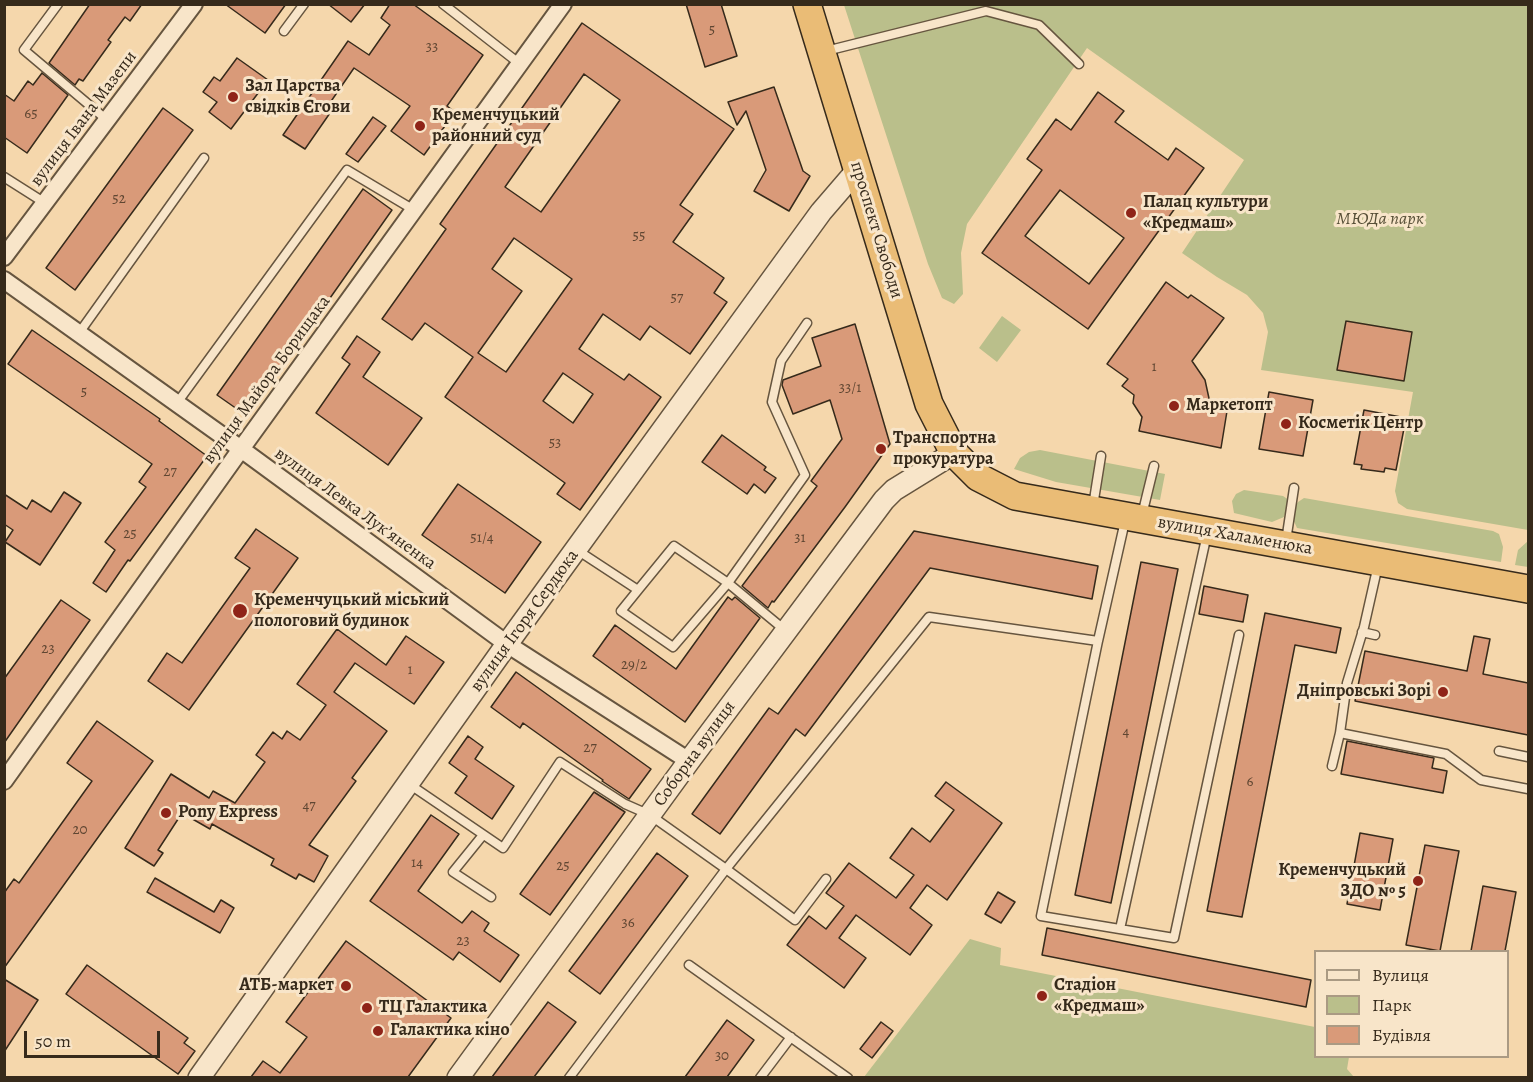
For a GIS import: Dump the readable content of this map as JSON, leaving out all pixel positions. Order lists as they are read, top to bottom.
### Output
{
  "streets": {
    "highway": ["проспект Свободи", "вулиця Халаменюка"],
    "street": [
      "вулиця Івана Мазепи",
      "вулиця Майора Борищака",
      "вулиця Левка Лукʼяненка",
      "вулиця Ігоря Сердюка",
      "Соборна вулиця"
    ]
  },
  "crossings": [
    ["проспект Свободи", "вулиця Халаменюка"],
    ["проспект Свободи", "вулиця Ігоря Сердюка"],
    ["проспект Свободи", "Соборна вулиця"],
    ["вулиця Майора Борищака", "вулиця Левка Лукʼяненка"],
    ["вулиця Левка Лукʼяненка", "вулиця Ігоря Сердюка"],
    ["вулиця Левка Лукʼяненка", "Соборна вулиця"],
    ["вулиця Халаменюка", "Соборна вулиця"]
  ],
  "parks": ["МЮДа парк"],
  "places": [
    "Зал Царства свідків Єгови",
    "Кременчуцький районний суд",
    "Палац культури «Кредмаш»",
    "Маркетопт",
    "Косметік Центр",
    "Транспортна прокуратура",
    "Кременчуцький міський пологовий будинок",
    "Дніпровські Зорі",
    "Pony Express",
    "Кременчуцький ЗДО № 5",
    "АТБ-маркет",
    "Стадіон «Кредмаш»",
    "ТЦ Галактика",
    "Галактика кіно"
  ],
  "house_numbers": [
    "5",
    "33",
    "65",
    "52",
    "55",
    "57",
    "1",
    "33/1",
    "5",
    "53",
    "27",
    "25",
    "51/4",
    "31",
    "23",
    "29/2",
    "1",
    "4",
    "27",
    "6",
    "47",
    "20",
    "14",
    "25",
    "36",
    "23",
    "30"
  ],
  "legend": ["Вулиця", "Парк", "Будівля"],
  "scale_bar": "50 m"
}
